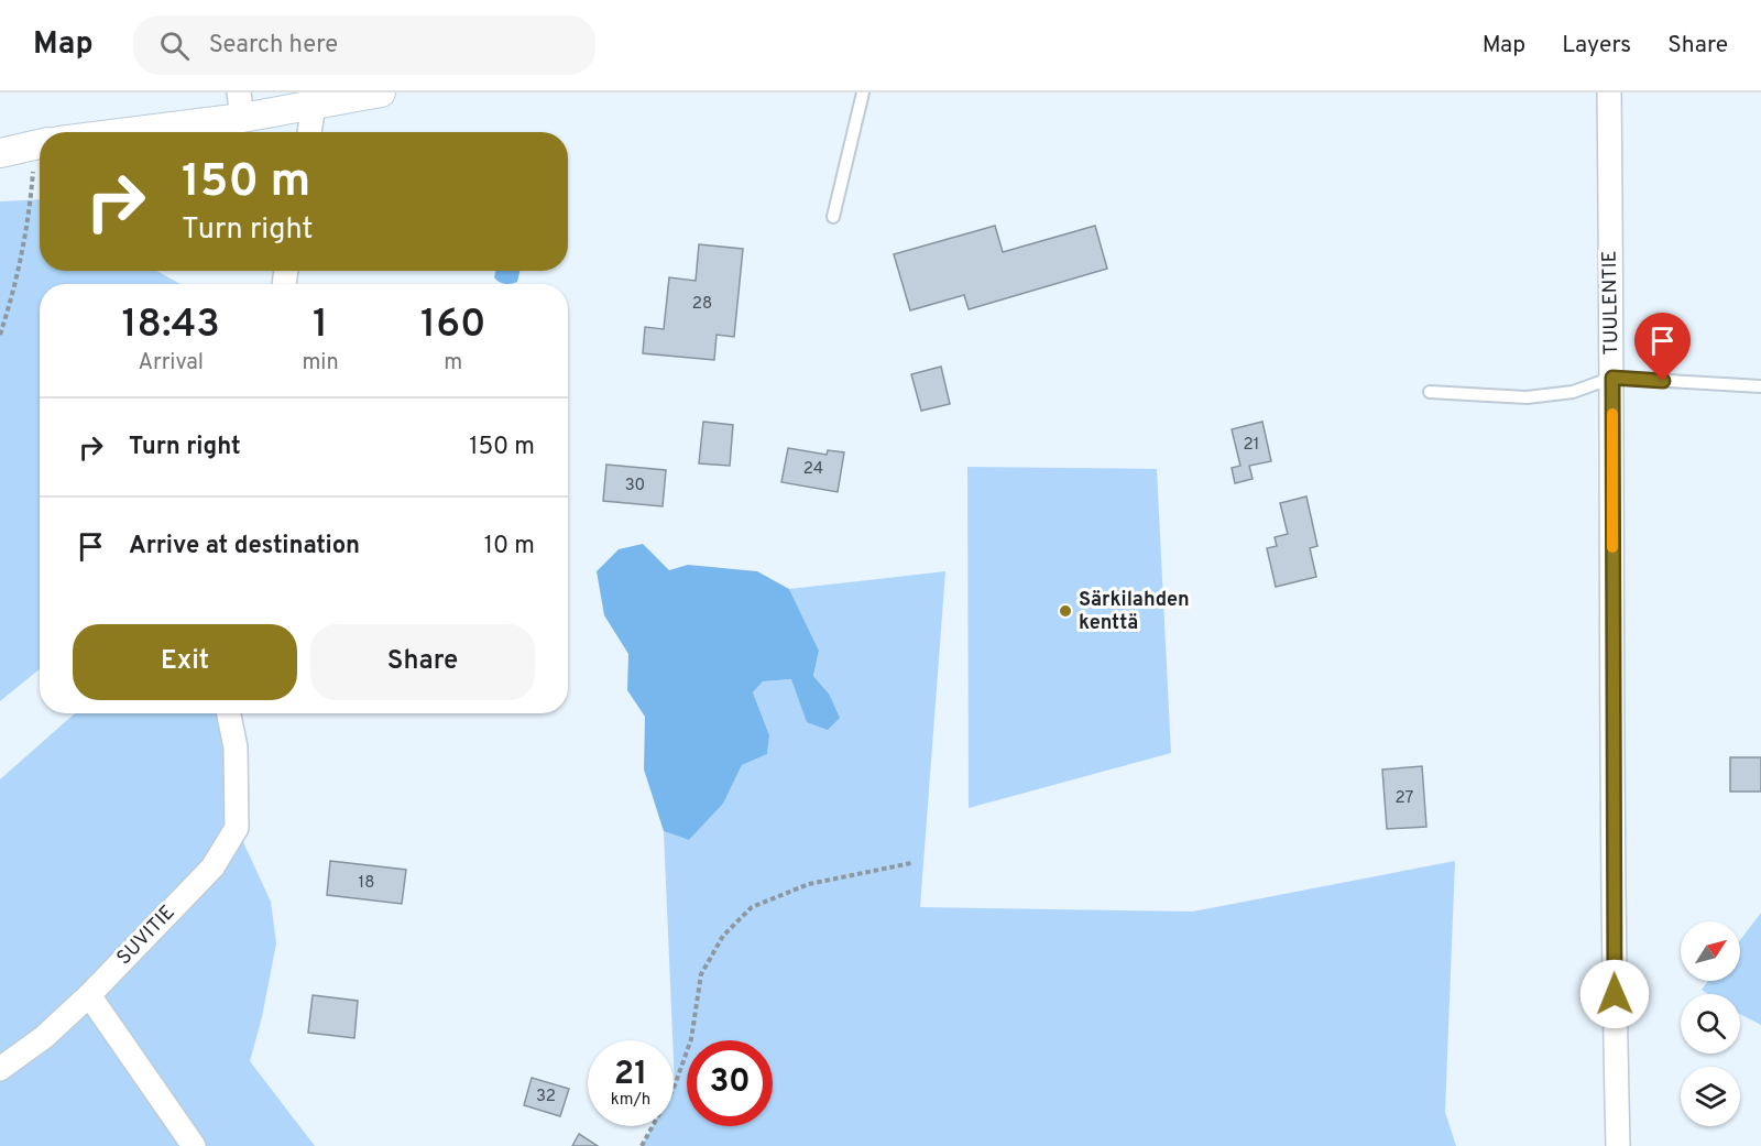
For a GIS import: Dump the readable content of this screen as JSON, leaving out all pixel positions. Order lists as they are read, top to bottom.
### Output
{
  "streets": {
    "street": ["TUULENTIE", "SUVITIE"]
  },
  "places": ["Särkilahden kenttä"],
  "house_numbers": [
    "28",
    "21",
    "24",
    "30",
    "27",
    "18",
    "32"
  ],
  "north": "top right",
  "page": {
    "header": "Map",
    "search": "Search here",
    "nav": ["Map", "Layers", "Share"],
    "turn": ["150 m", "Turn right"],
    "eta": [
      "18:43",
      "Arrival",
      "1",
      "min",
      "160",
      "m"
    ],
    "list": [
      {
        "name": "Turn right",
        "value": "150 m"
      },
      {
        "name": "Arrive at destination",
        "value": "10 m"
      }
    ],
    "buttons": ["Exit", "Share"],
    "speed": "21 km/h",
    "limit": "30"
  }
}
